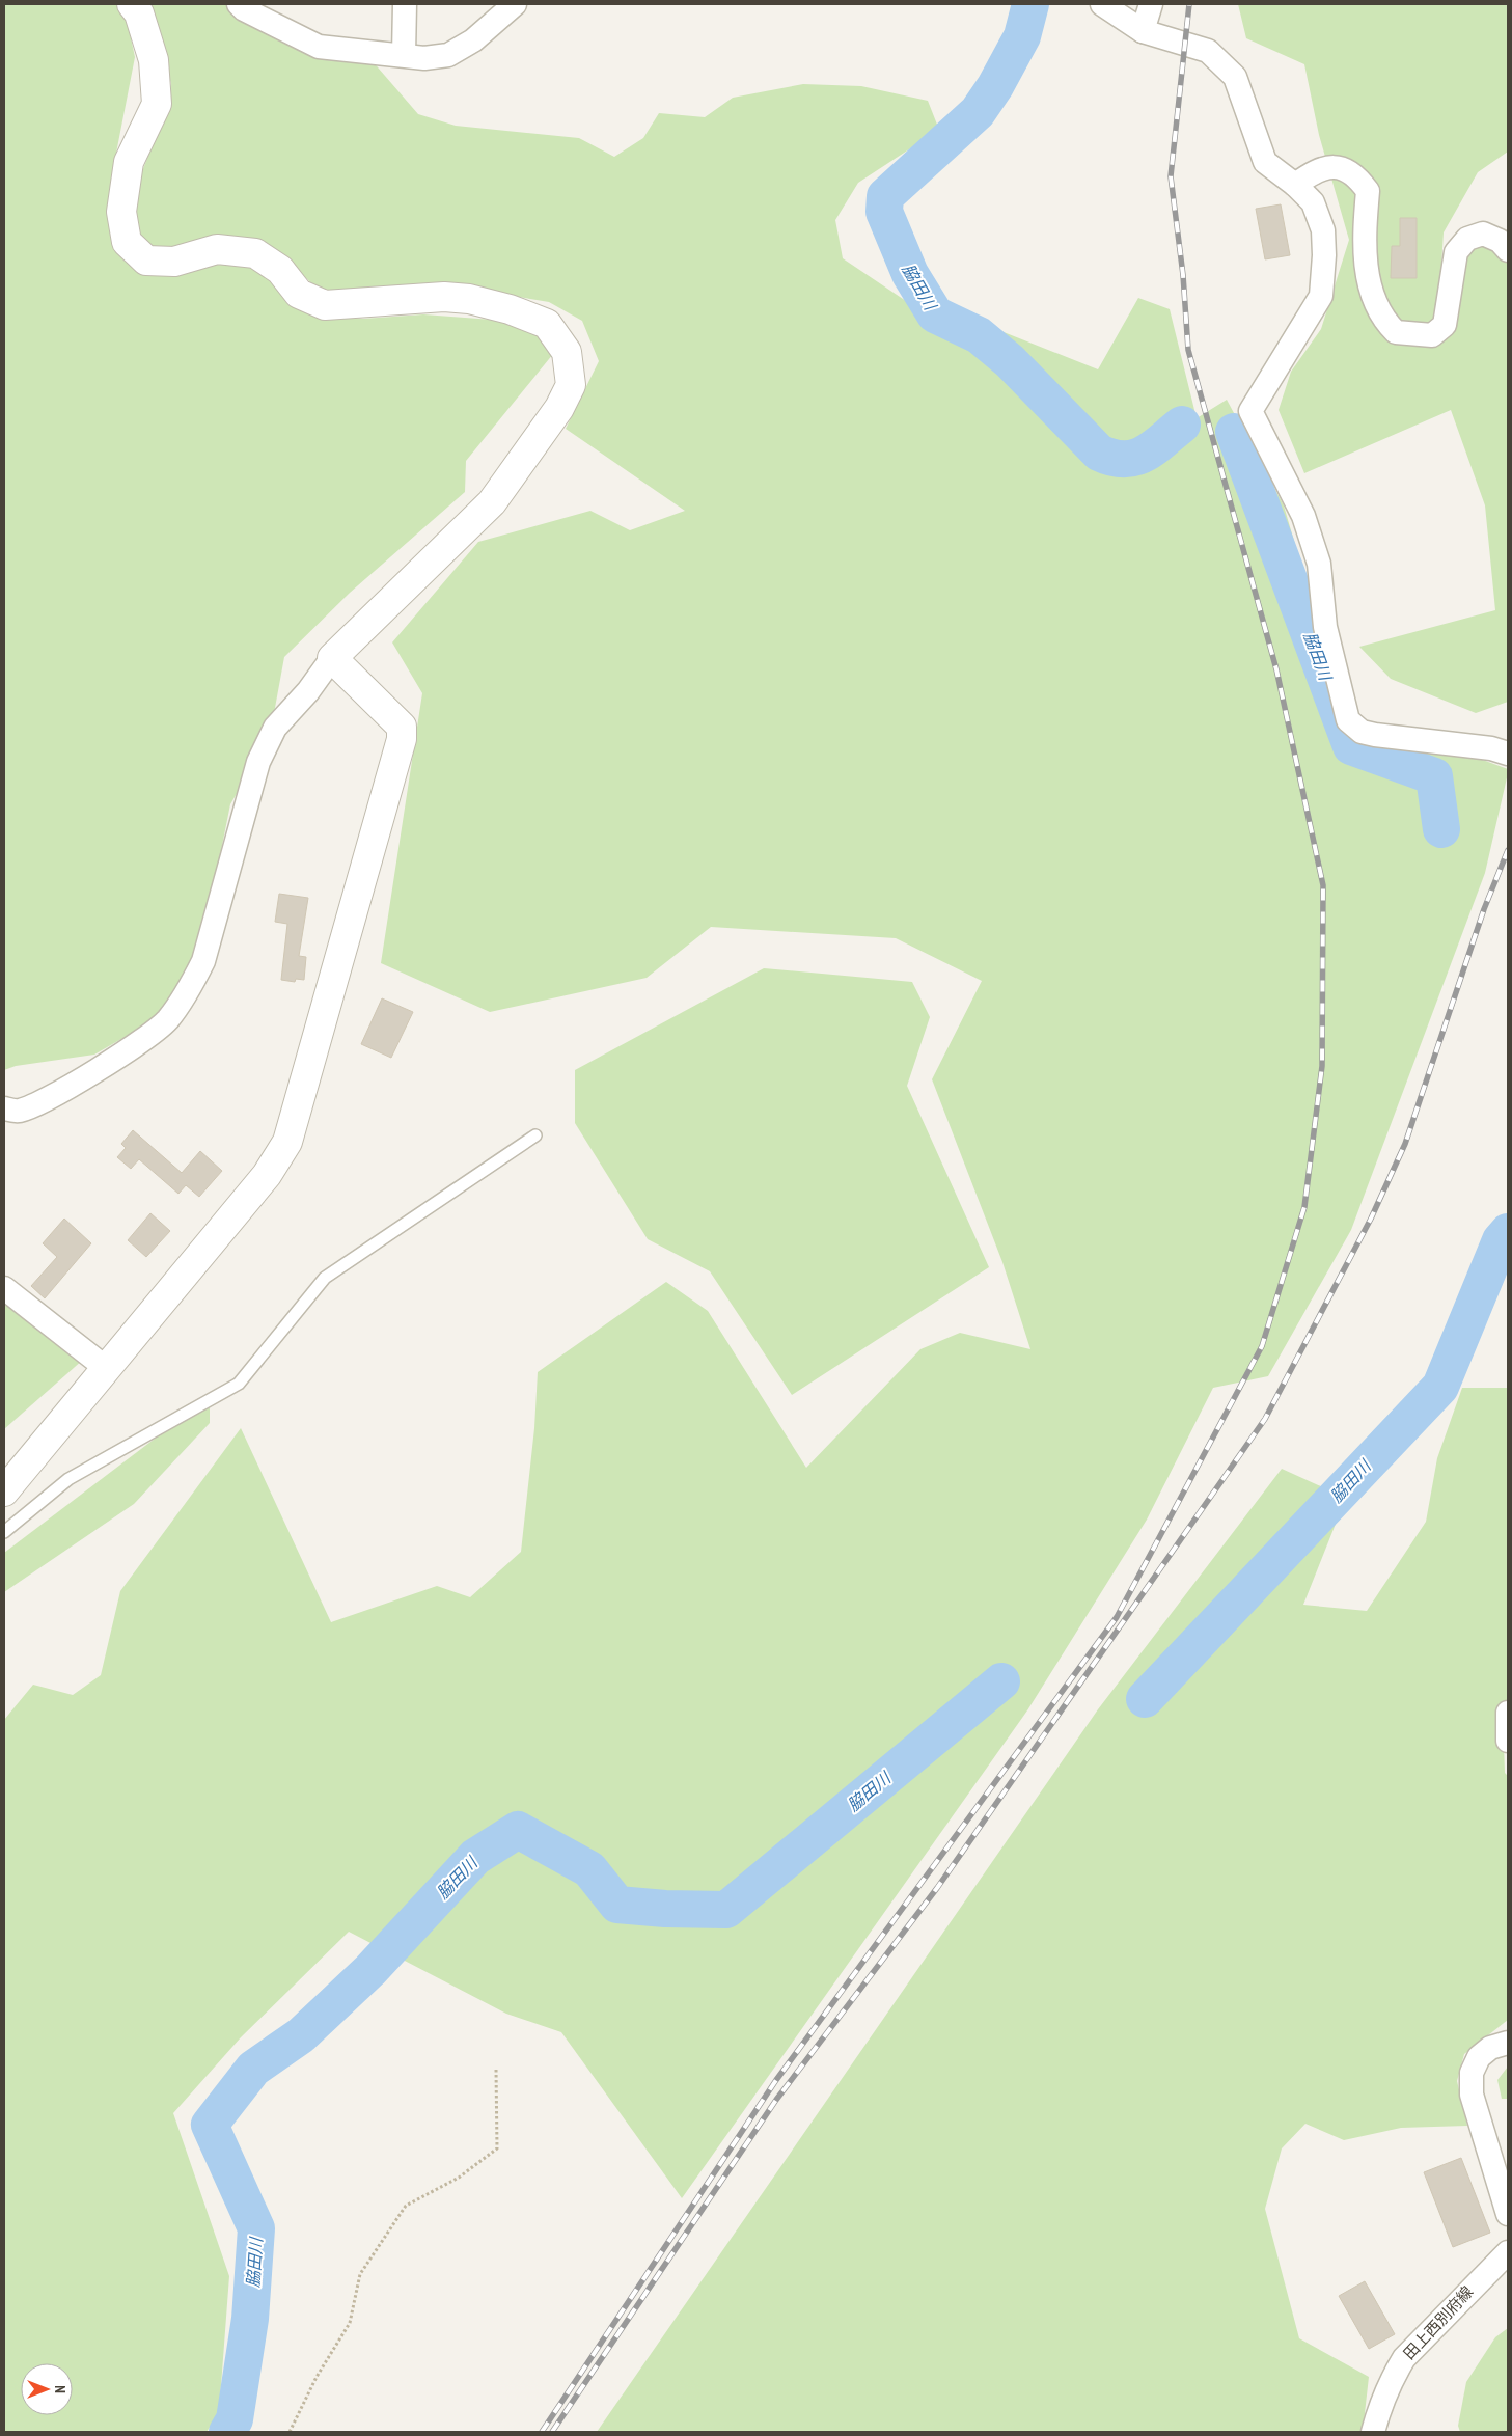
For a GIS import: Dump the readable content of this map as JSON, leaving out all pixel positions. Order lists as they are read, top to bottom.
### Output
{
  "streets": {
    "street": ["田上西別府線"]
  },
  "water": ["脇田川"],
  "north": "right"
}
